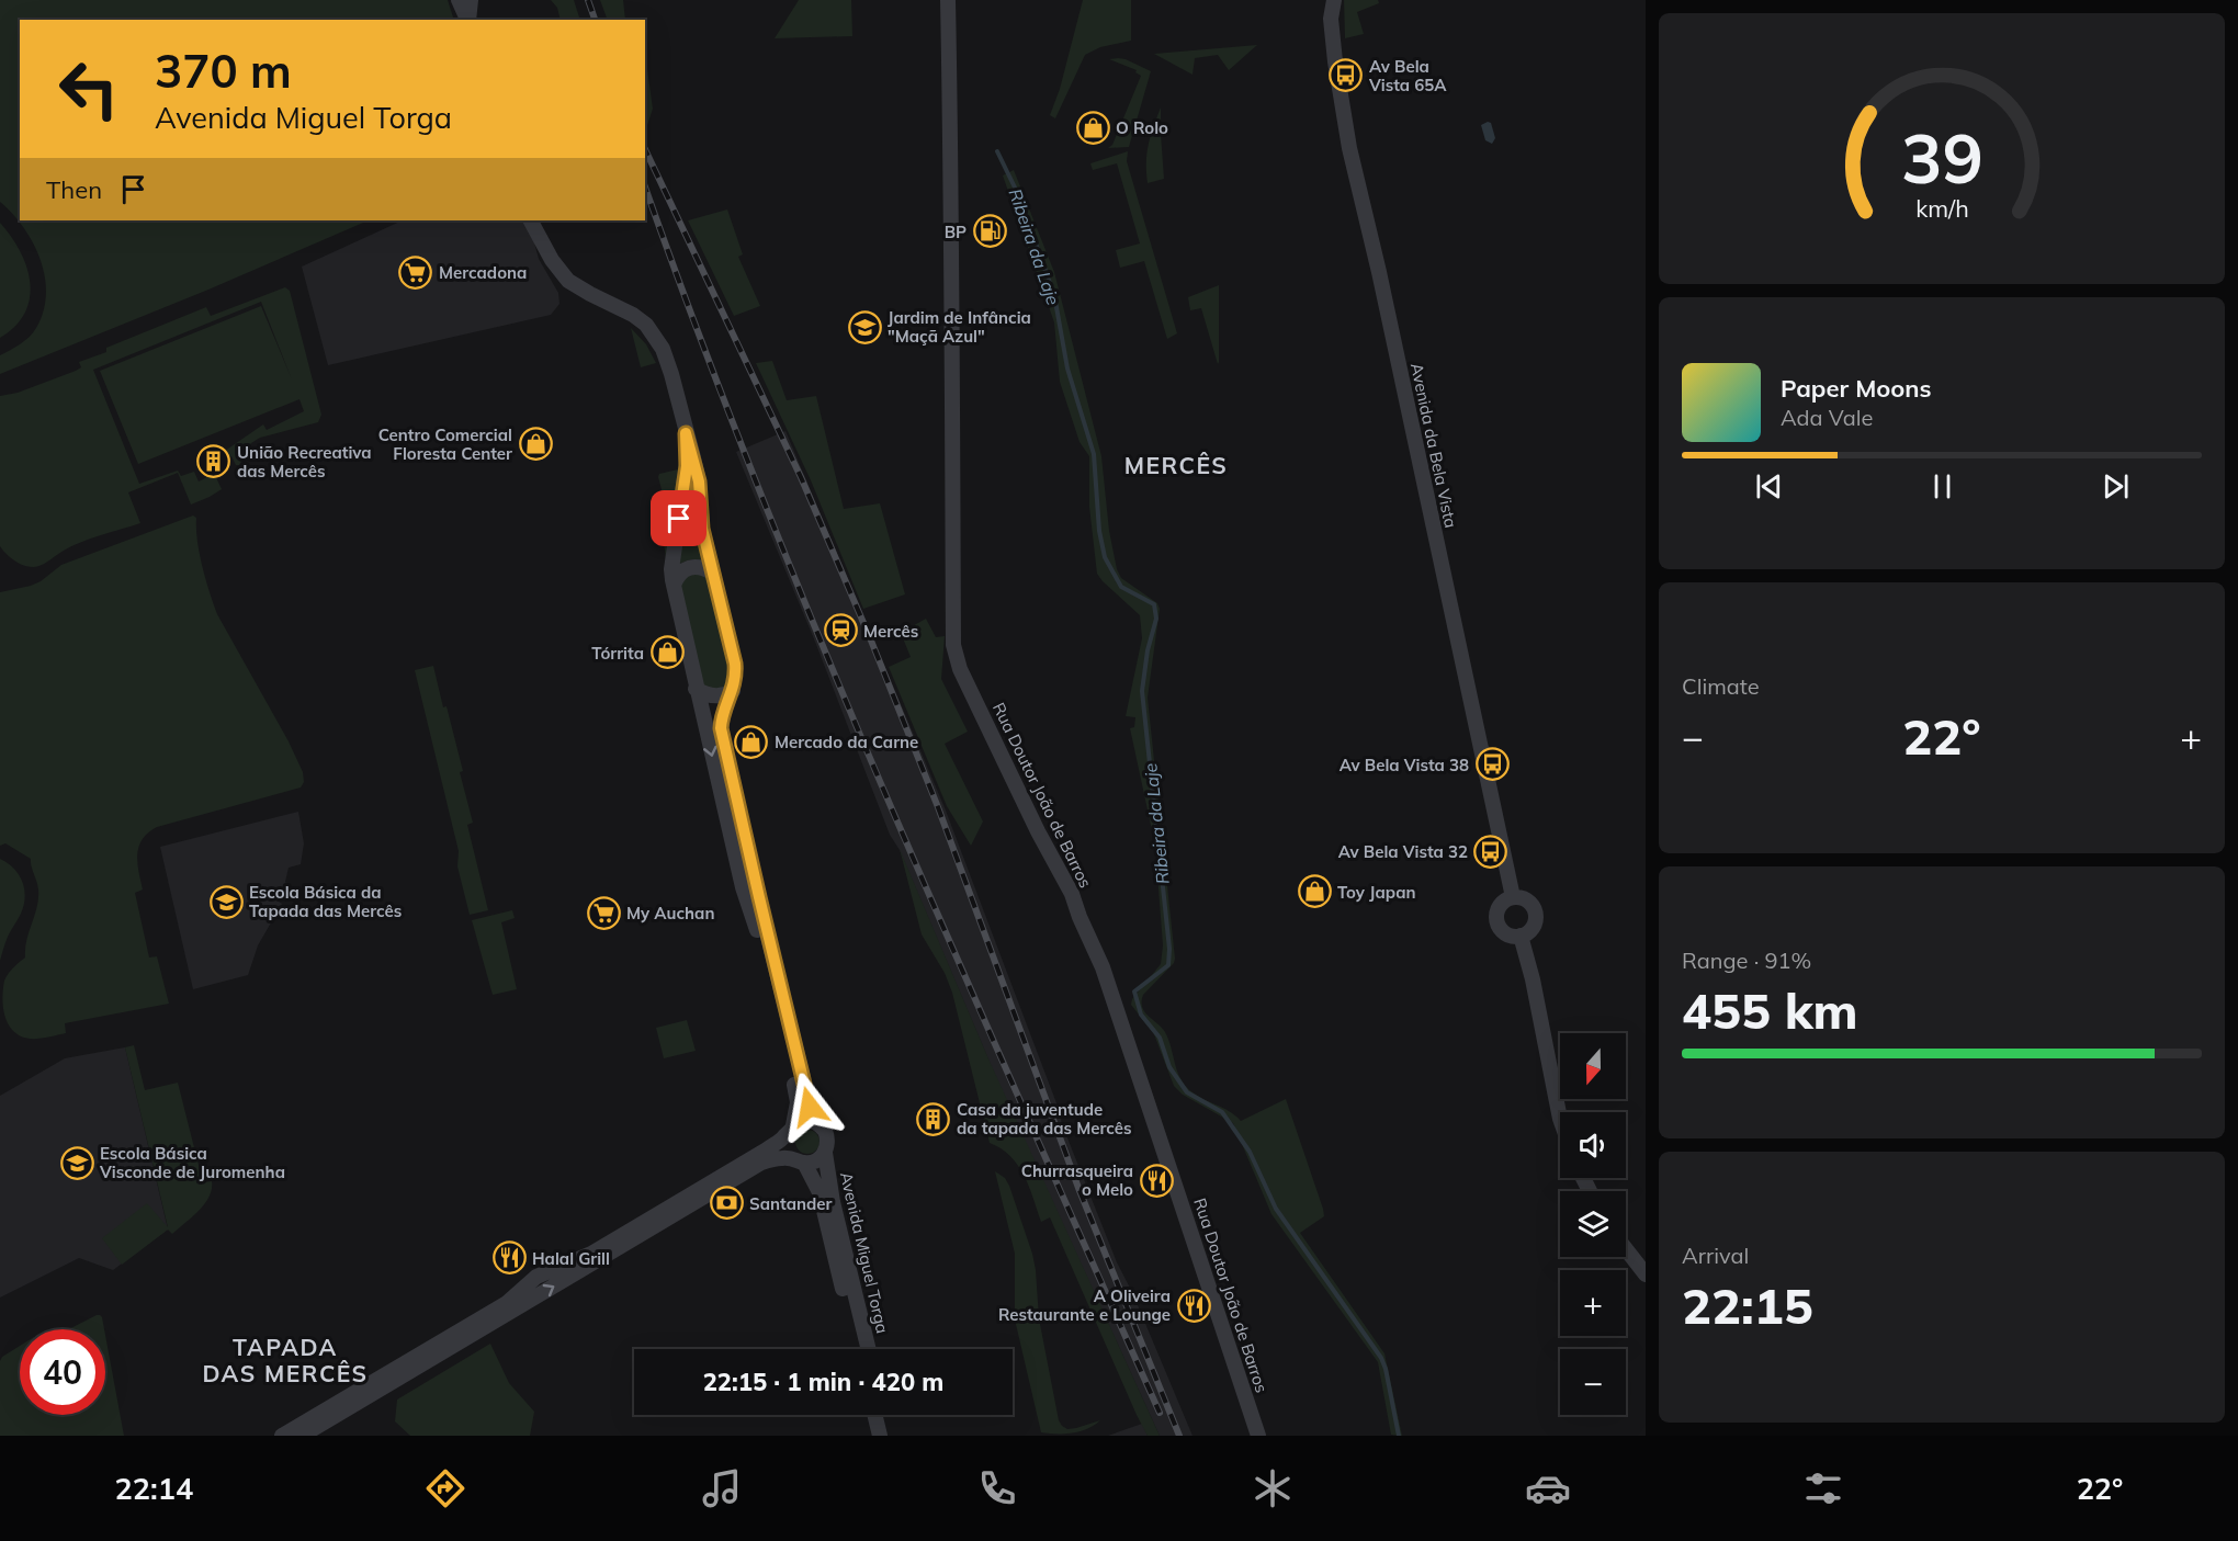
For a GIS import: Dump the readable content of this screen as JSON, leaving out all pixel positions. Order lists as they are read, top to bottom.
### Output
{
  "streets": {
    "street": ["Avenida da Bela Vista", "Rua Doutor João de Barros", "Avenida Miguel Torga"]
  },
  "districts": ["MERCÊS", "TAPADA DAS MERCÊS"],
  "water": ["Ribeira da Laje"],
  "places": {
    "bus stop": ["Av Bela Vista 65A", "Av Bela Vista 38", "Av Bela Vista 32"],
    "shop": [
      "O Rolo",
      "Centro Comercial Floresta Center",
      "Tórrita",
      "Mercado da Carne",
      "Toy Japan"
    ],
    "fuel station": ["BP"],
    "supermarket": ["Mercadona", "My Auchan"],
    "school or university": ["Jardim de Infância \"Maçã Azul\"", "Escola Básica da Tapada das Mercês", "Escola Básica Visconde de Juromenha"],
    "building": ["União Recreativa das Mercês", "Casa da juventude da tapada das Mercês"],
    "station": ["Mercês"],
    "restaurant": ["Churrasqueira o Melo", "Halal Grill", "A Oliveira Restaurante e Lounge"],
    "bank": ["Santander"]
  },
  "north": "bottom",
  "page": {
    "turn": ["370 m", "Avenida Miguel Torga"],
    "then": "Then",
    "song": ["Paper Moons", "Ada Vale"],
    "tile": [
      "Climate",
      ["Range · 91%", "455 km"],
      ["Arrival", "22:15"]
    ],
    "heat": ["−", "22°", "+"],
    "map_buttons": ["+", "−"],
    "limit": "40",
    "trip": "22:15 · 1 min · 420 m",
    "tabs": ["22:14", "22°"],
    "gauge": ["39", "km/h"]
  }
}
